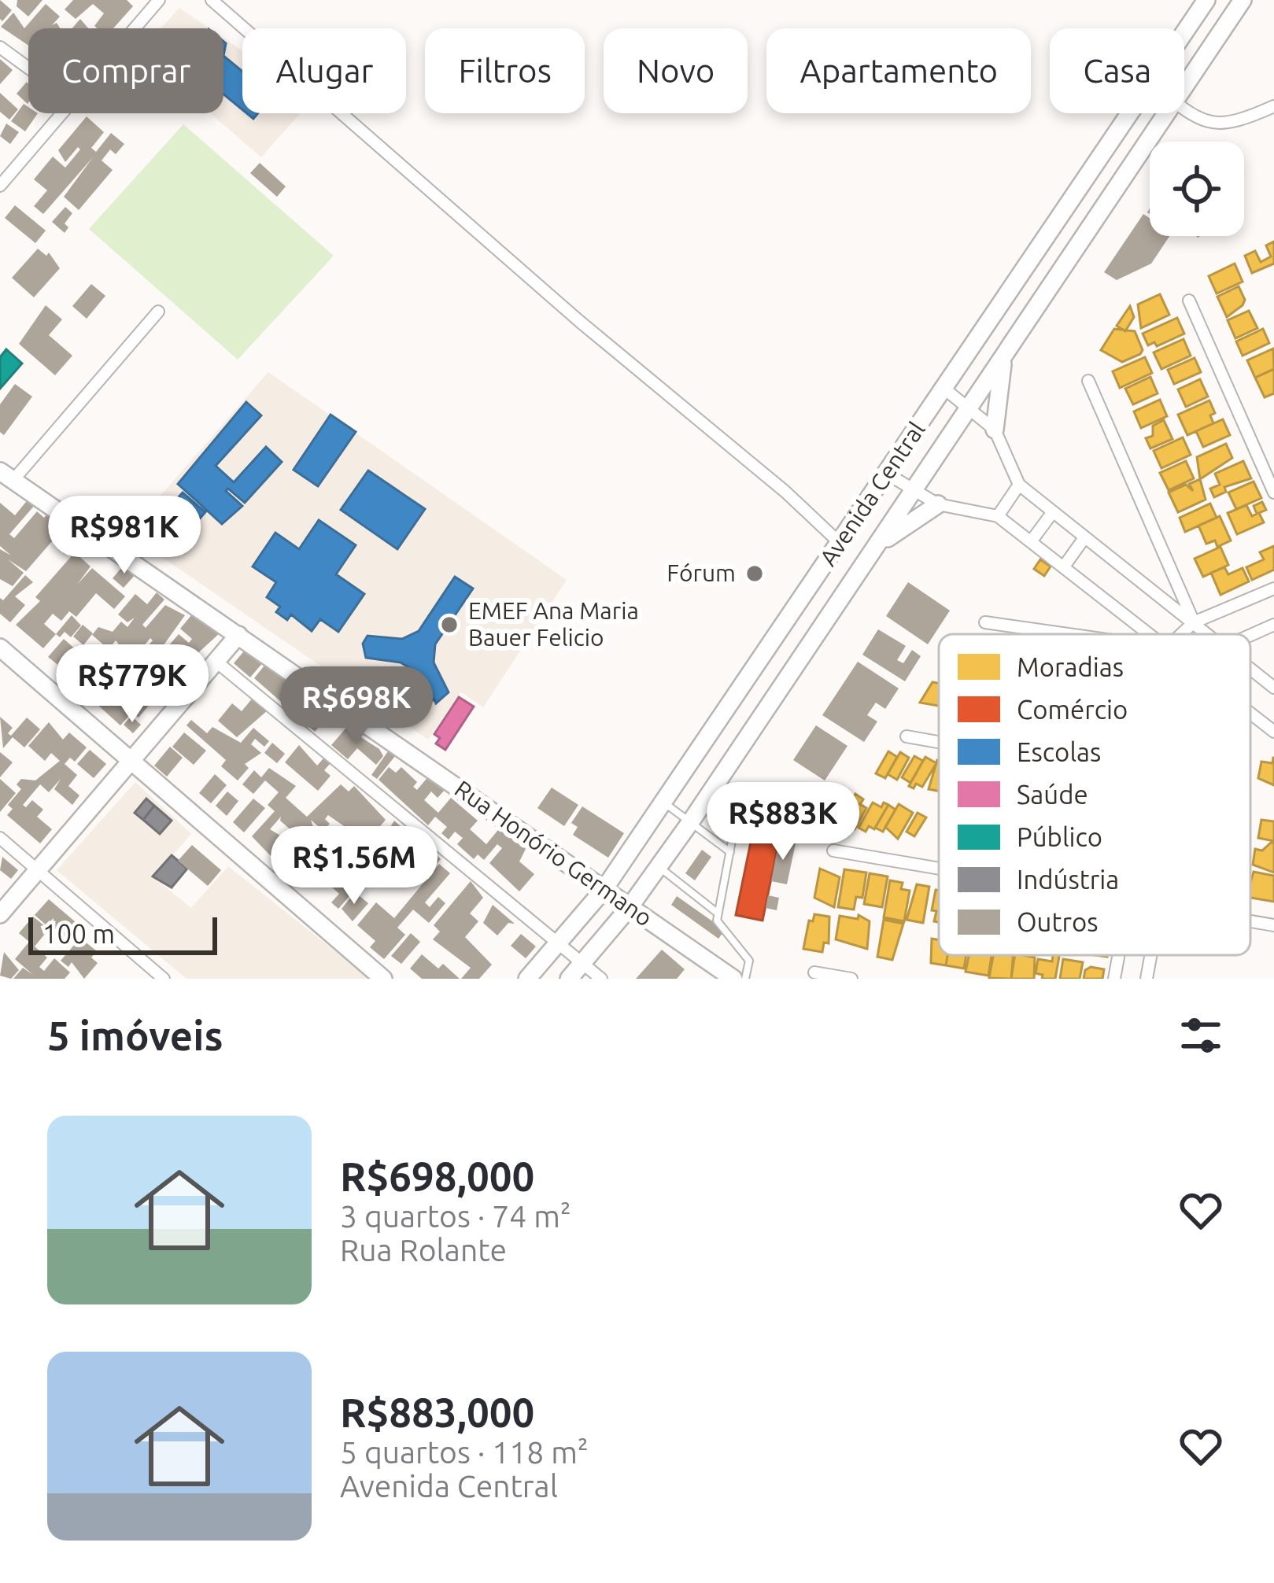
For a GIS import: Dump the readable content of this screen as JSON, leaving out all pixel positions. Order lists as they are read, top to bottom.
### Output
{
  "streets": {
    "main road": ["Avenida Central", "Rua Honório Germano"]
  },
  "crossings": [
    ["Avenida Central", "Rua Honório Germano"]
  ],
  "places": ["Fórum", "EMEF Ana Maria Bauer Felicio"],
  "legend": [
    "Moradias",
    "Comércio",
    "Escolas",
    "Saúde",
    "Público",
    "Indústria",
    "Outros"
  ],
  "scale_bar": "100 m",
  "page": {
    "chip": [
      "Comprar",
      "Alugar",
      "Filtros",
      "Novo",
      "Apartamento",
      "Casa"
    ],
    "price": [
      "R$981K",
      "R$779K",
      "R$698K",
      "R$883K",
      "R$1.56M"
    ],
    "scale": "100 m",
    "heading": "5 imóveis",
    "list": [
      {
        "name": "R$698,000",
        "note": "3 quartos · 74 m² · Rua Rolante"
      },
      {
        "name": "R$883,000",
        "note": "5 quartos · 118 m² · Avenida Central"
      }
    ]
  }
}
